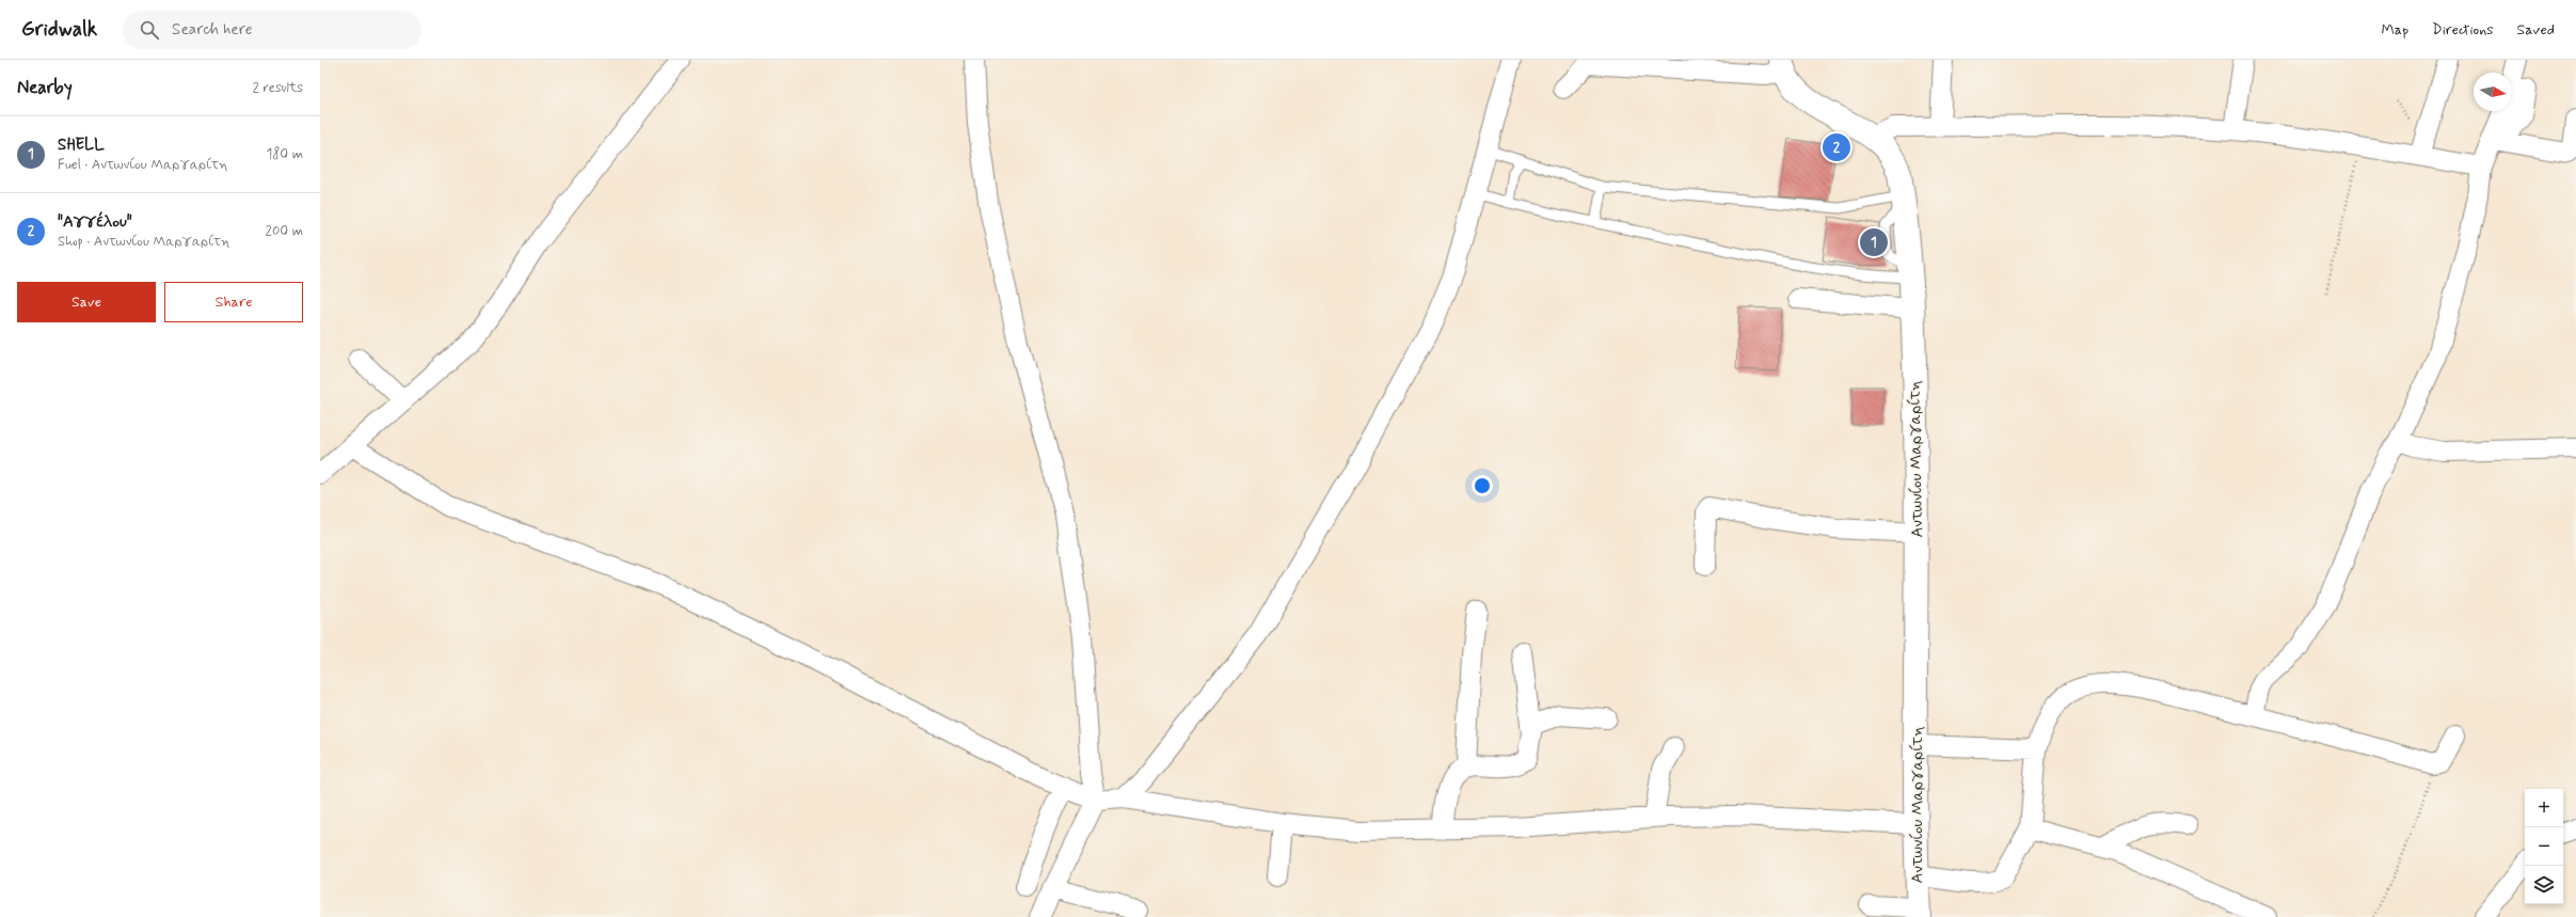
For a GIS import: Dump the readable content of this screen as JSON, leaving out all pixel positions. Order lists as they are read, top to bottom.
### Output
{
  "streets": {
    "street": ["Αντωνίου Μαργαρίτη"]
  },
  "north": "right",
  "page": {
    "header": "Gridwalk",
    "search": "Search here",
    "nav": ["Map", "Directions", "Saved"],
    "heading": ["Nearby", "2 results"],
    "list": [
      {
        "mark": "1",
        "name": "SHELL",
        "note": "Fuel · Αντωνίου Μαργαρίτη",
        "value": "180 m"
      },
      {
        "mark": "2",
        "name": "\"Αγγέλου\"",
        "note": "Shop · Αντωνίου Μαργαρίτη",
        "value": "200 m"
      }
    ],
    "pins": ["2", "1"],
    "buttons": ["Save", "Share"],
    "map_buttons": ["+", "−"]
  }
}
